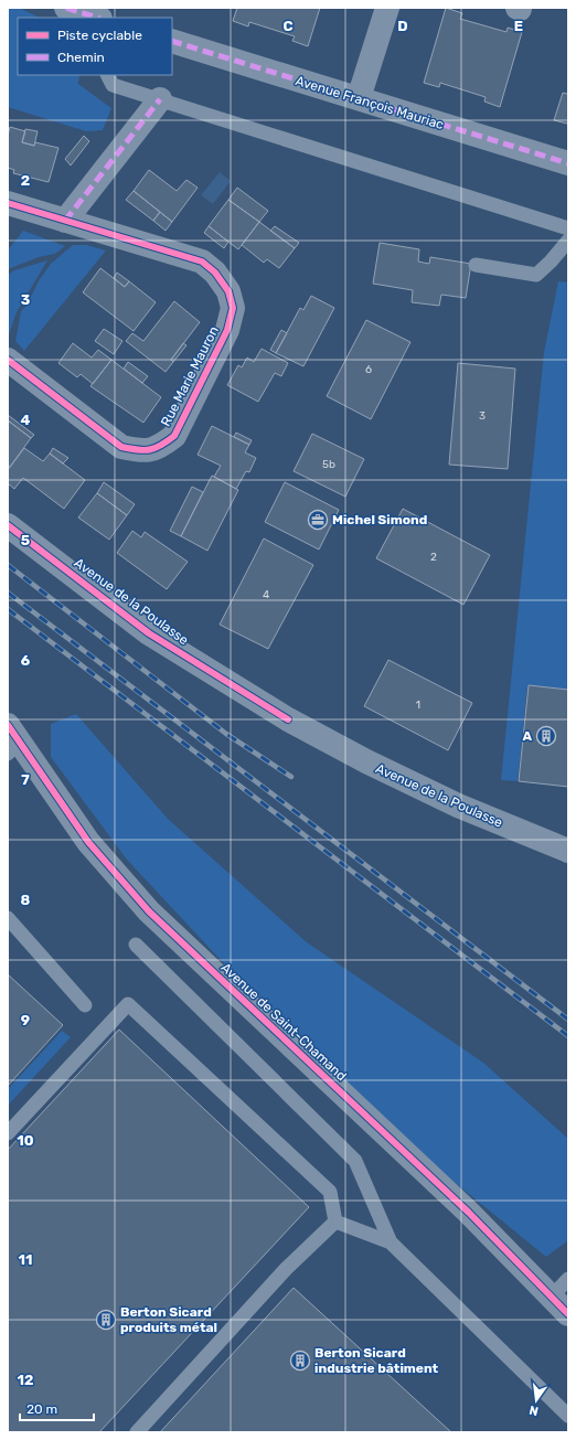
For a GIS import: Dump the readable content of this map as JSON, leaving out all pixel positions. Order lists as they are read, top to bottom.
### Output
{
  "streets": {
    "street": [
      "Avenue François Mauriac",
      "Rue Marie Mauron",
      "Avenue de la Poulasse",
      "Avenue de Saint-Chamand"
    ]
  },
  "places": {
    "office": ["Michel Simond"],
    "building": ["A", "Berton Sicard produits métal", "Berton Sicard industrie bâtiment"]
  },
  "house_numbers": [
    "6",
    "3",
    "5b",
    "2",
    "4",
    "1"
  ],
  "legend": ["Piste cyclable", "Chemin"],
  "scale_bar": "20 m",
  "north": "bottom",
  "grid": {
    "columns": ["C", "D", "E"],
    "rows": [
      "2",
      "3",
      "4",
      "5",
      "6",
      "7",
      "8",
      "9",
      "10",
      "11",
      "12"
    ]
  }
}
